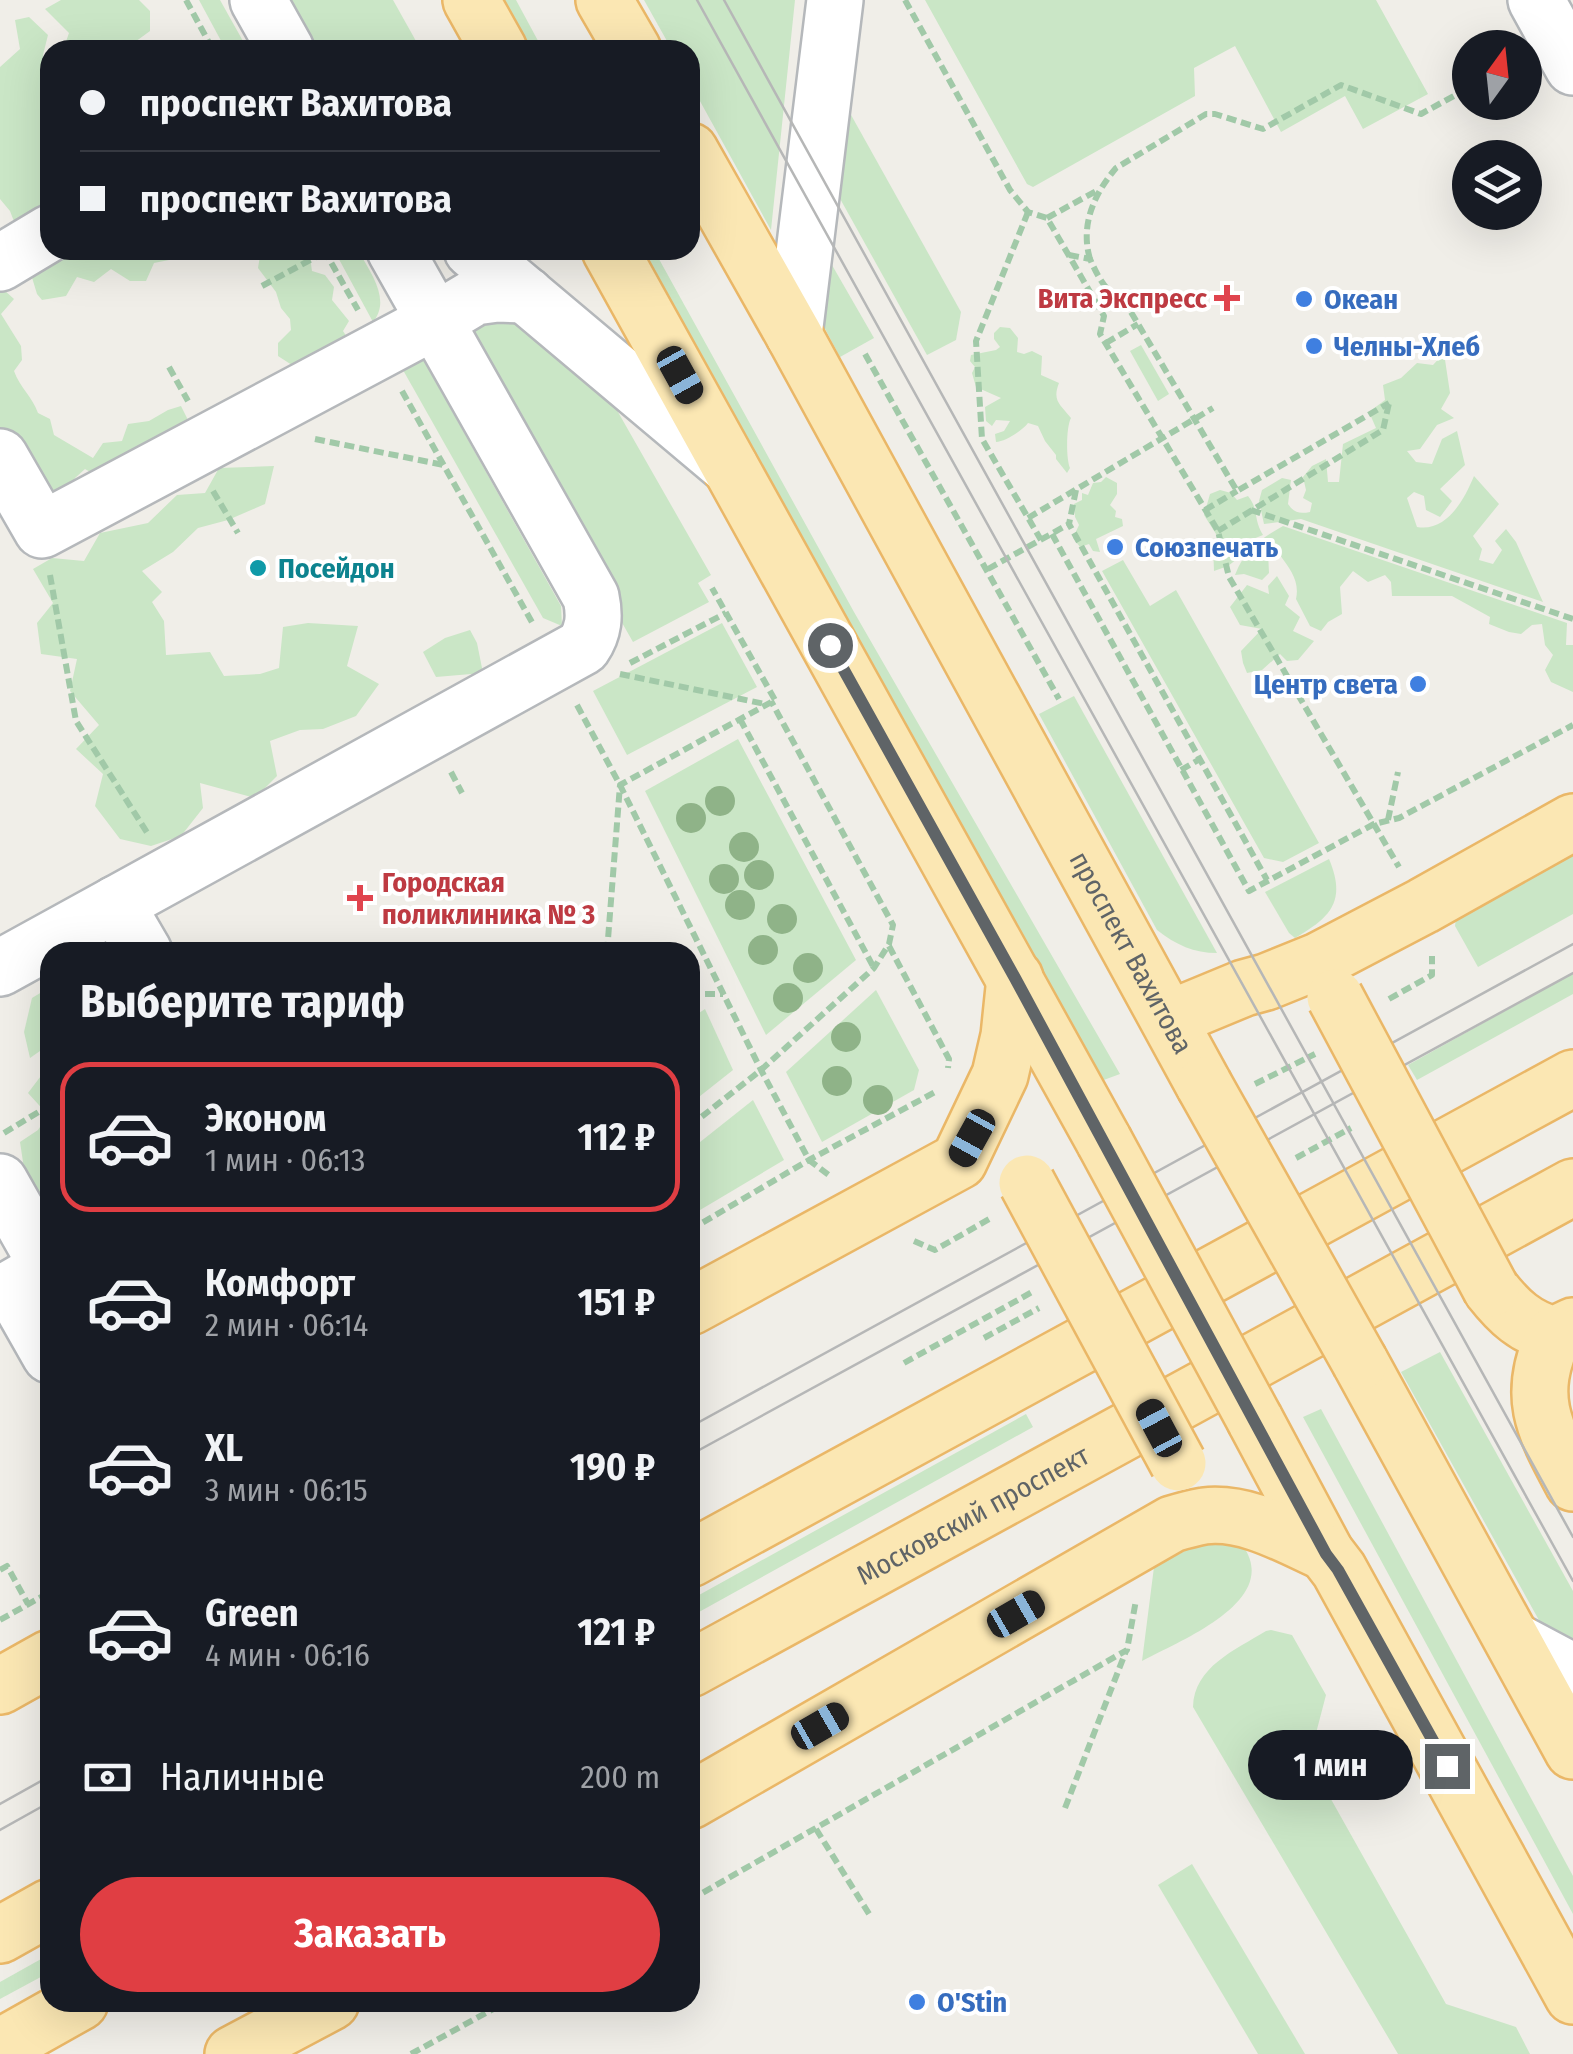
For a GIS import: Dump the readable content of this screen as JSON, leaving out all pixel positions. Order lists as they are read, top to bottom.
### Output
{
  "streets": {
    "main road": ["проспект Вахитова", "Московский проспект"]
  },
  "places": {
    "health": ["Вита Экспресс", "Городская поликлиника № 3"],
    "other": [
      "Океан",
      "Челны-Хлеб",
      "Союзпечать",
      "Посейдон",
      "Центр света",
      "O'Stin"
    ]
  },
  "north": "top",
  "page": {
    "banner": ["проспект Вахитова", "проспект Вахитова"],
    "heading": "Выберите тариф",
    "list": [
      {
        "name": "Эконом",
        "note": "1 мин · 06:13",
        "value": "112 ₽"
      },
      {
        "name": "Комфорт",
        "note": "2 мин · 06:14",
        "value": "151 ₽"
      },
      {
        "name": "XL",
        "note": "3 мин · 06:15",
        "value": "190 ₽"
      },
      {
        "name": "Green",
        "note": "4 мин · 06:16",
        "value": "121 ₽"
      }
    ],
    "pay": ["Наличные", "200 m"],
    "bubble": "1 мин",
    "buttons": "Заказать"
  }
}
